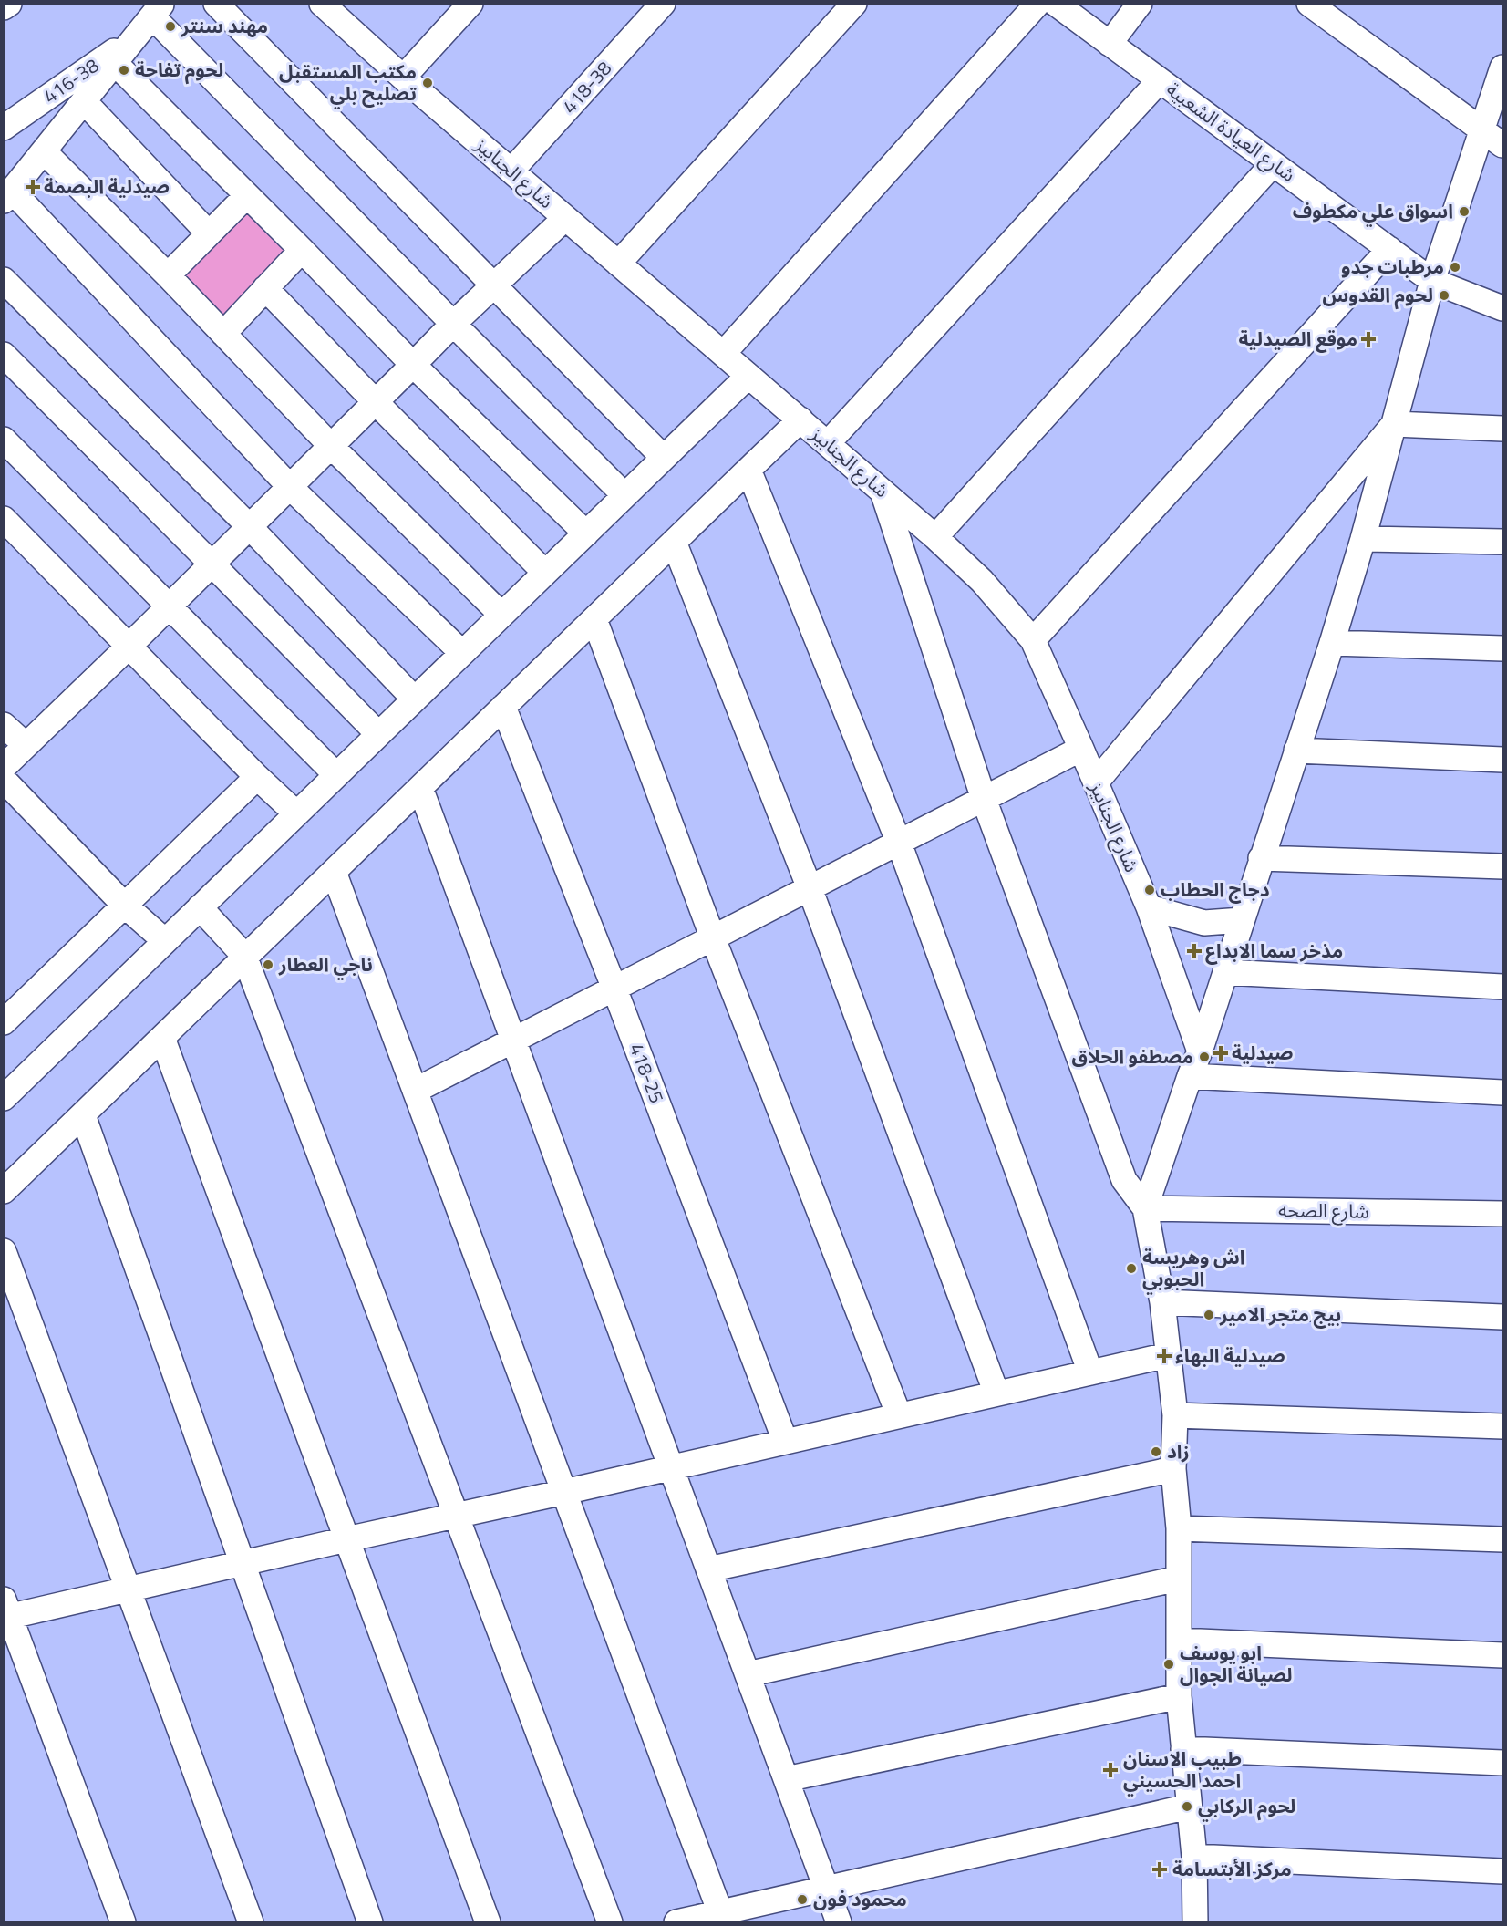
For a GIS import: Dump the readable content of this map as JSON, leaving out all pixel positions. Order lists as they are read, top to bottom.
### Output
{
  "streets": {
    "street": [
      "416-38",
      "418-38",
      "شارع العيادة الشعبية",
      "شارع الجنابيز",
      "418-25",
      "شارع الصحه"
    ]
  },
  "crossings": [
    ["418-38", "شارع الجنابيز"]
  ],
  "places": {
    "other": [
      "مهند سنتر",
      "لحوم تفاحة",
      "مكتب المستقبل تصليح بلي",
      "اسواق علي مكطوف",
      "مرطبات جدو",
      "لحوم القدوس",
      "دجاج الحطاب",
      "ناجي العطار",
      "مصطفو الحلاق",
      "اش وهريسة الحبوبي",
      "بيج متجر الامير",
      "زاد",
      "ابو يوسف لصيانة الجوال",
      "لحوم الركابي",
      "محمود فون"
    ],
    "health": [
      "صيدلية البصمة",
      "موقع الصيدلية",
      "مذخر سما الابداع",
      "صيدلية",
      "صيدلية البهاء",
      "طبيب الاسنان احمد الحسيني",
      "مركز الأبتسامة"
    ]
  }
}
